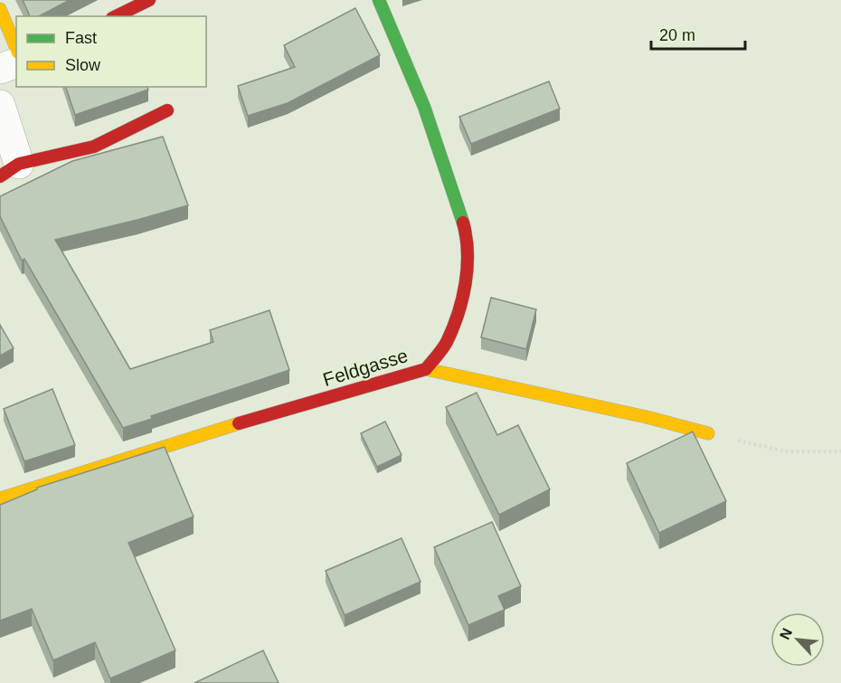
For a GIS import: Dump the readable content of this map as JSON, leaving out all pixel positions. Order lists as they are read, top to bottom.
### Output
{
  "streets": {
    "street": ["Feldgasse"]
  },
  "legend": ["Fast", "Slow"],
  "scale_bar": "20 m",
  "north": "top left"
}
